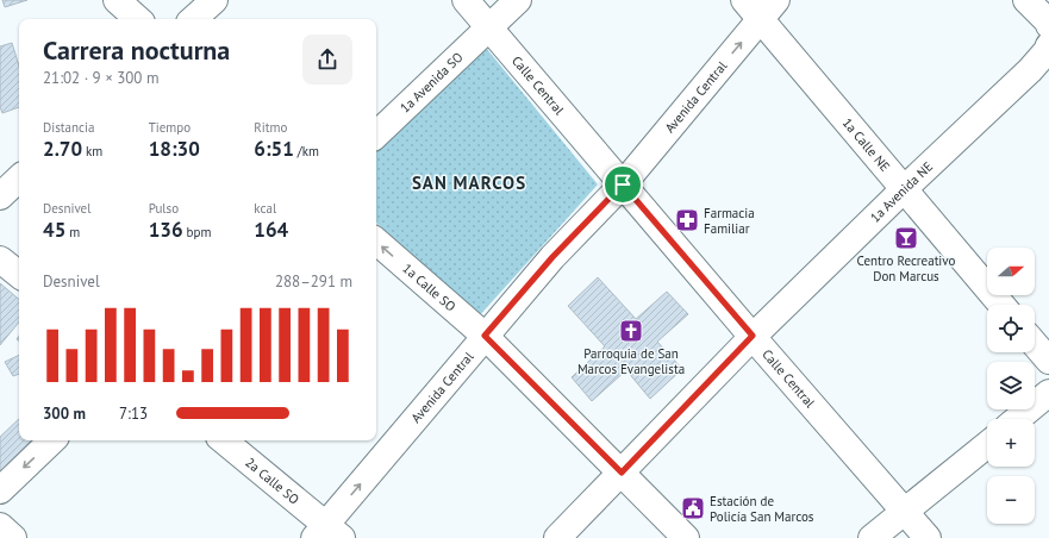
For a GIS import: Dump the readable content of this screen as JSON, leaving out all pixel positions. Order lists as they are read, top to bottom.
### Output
{
  "streets": {
    "street": [
      "1a Avenida SO",
      "Calle Central",
      "Avenida Central",
      "1a Calle NE",
      "1a Avenida NE",
      "1a Calle SO",
      "2a Calle SO"
    ]
  },
  "crossings": [
    ["1a Avenida SO", "Calle Central"],
    ["Calle Central", "Avenida Central"],
    ["Calle Central", "1a Avenida NE"],
    ["Avenida Central", "1a Calle NE"],
    ["Avenida Central", "1a Calle SO"],
    ["Avenida Central", "2a Calle SO"],
    ["1a Calle NE", "1a Avenida NE"],
    ["1a Avenida NE", "1a Calle SO"]
  ],
  "one_way": ["Avenida Central"],
  "districts": ["SAN MARCOS"],
  "places": {
    "pharmacy": ["Farmacia Familiar"],
    "bar": ["Centro Recreativo Don Marcus"],
    "church": ["Parroquia de San Marcos Evangelista"],
    "public building": ["Estación de Policía San Marcos"]
  },
  "north": "right",
  "page": {
    "heading": ["Carrera nocturna", "21:02 · 9 × 300 m"],
    "stats": [
      ["Distancia", "2.70 km"],
      ["Tiempo", "18:30"],
      ["Ritmo", "6:51 /km"],
      ["Desnivel", "45 m"],
      ["Pulso", "136 bpm"],
      ["kcal", "164"]
    ],
    "map_buttons": ["+", "−"],
    "chart": ["Desnivel", "288–291 m"],
    "list": [
      {
        "name": "300 m",
        "note": "7:13"
      }
    ]
  }
}
